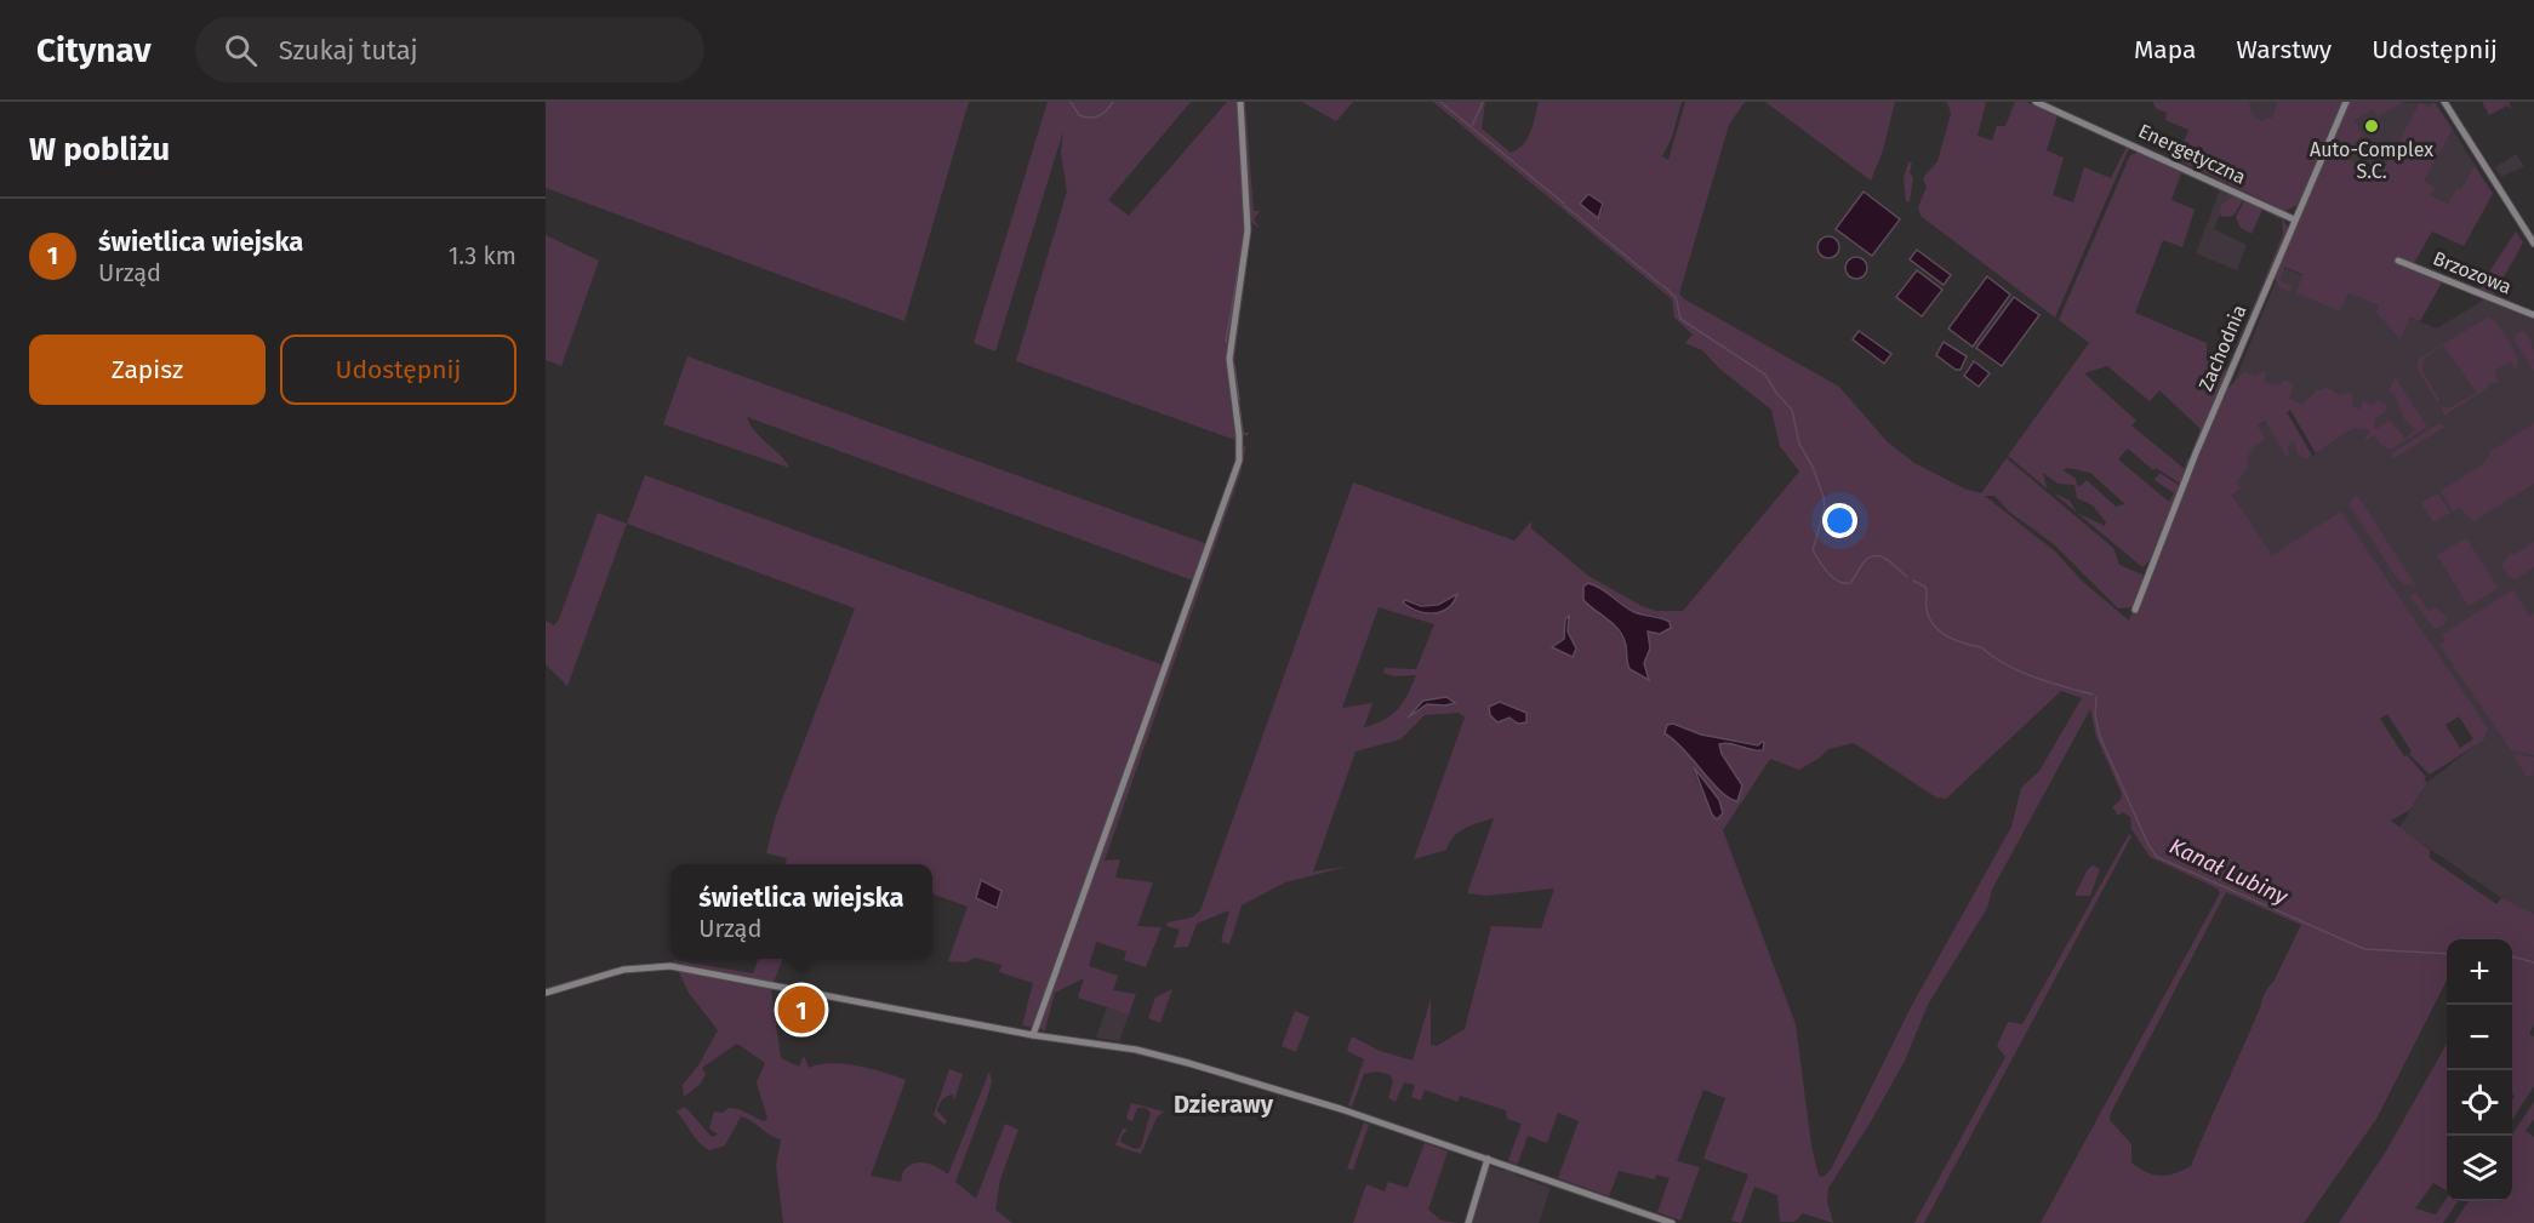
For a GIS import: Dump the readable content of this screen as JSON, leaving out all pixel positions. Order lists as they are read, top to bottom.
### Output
{
  "streets": {
    "street": ["Energetyczna", "Brzozowa", "Zachodnia"]
  },
  "crossings": [
    ["Energetyczna", "Zachodnia"]
  ],
  "districts": ["Dzierawy"],
  "water": ["Kanał Lubiny"],
  "places": ["Auto-Complex S.C."],
  "page": {
    "header": "Citynav",
    "search": "Szukaj tutaj",
    "nav": ["Mapa", "Warstwy", "Udostępnij"],
    "heading": "W pobliżu",
    "list": [
      {
        "mark": "1",
        "name": "świetlica wiejska",
        "note": "Urząd",
        "value": "1.3 km"
      }
    ],
    "buttons": ["Zapisz", "Udostępnij"],
    "popup": ["świetlica wiejska", "Urząd"],
    "map_buttons": ["+", "−"],
    "pins": "1"
  }
}
